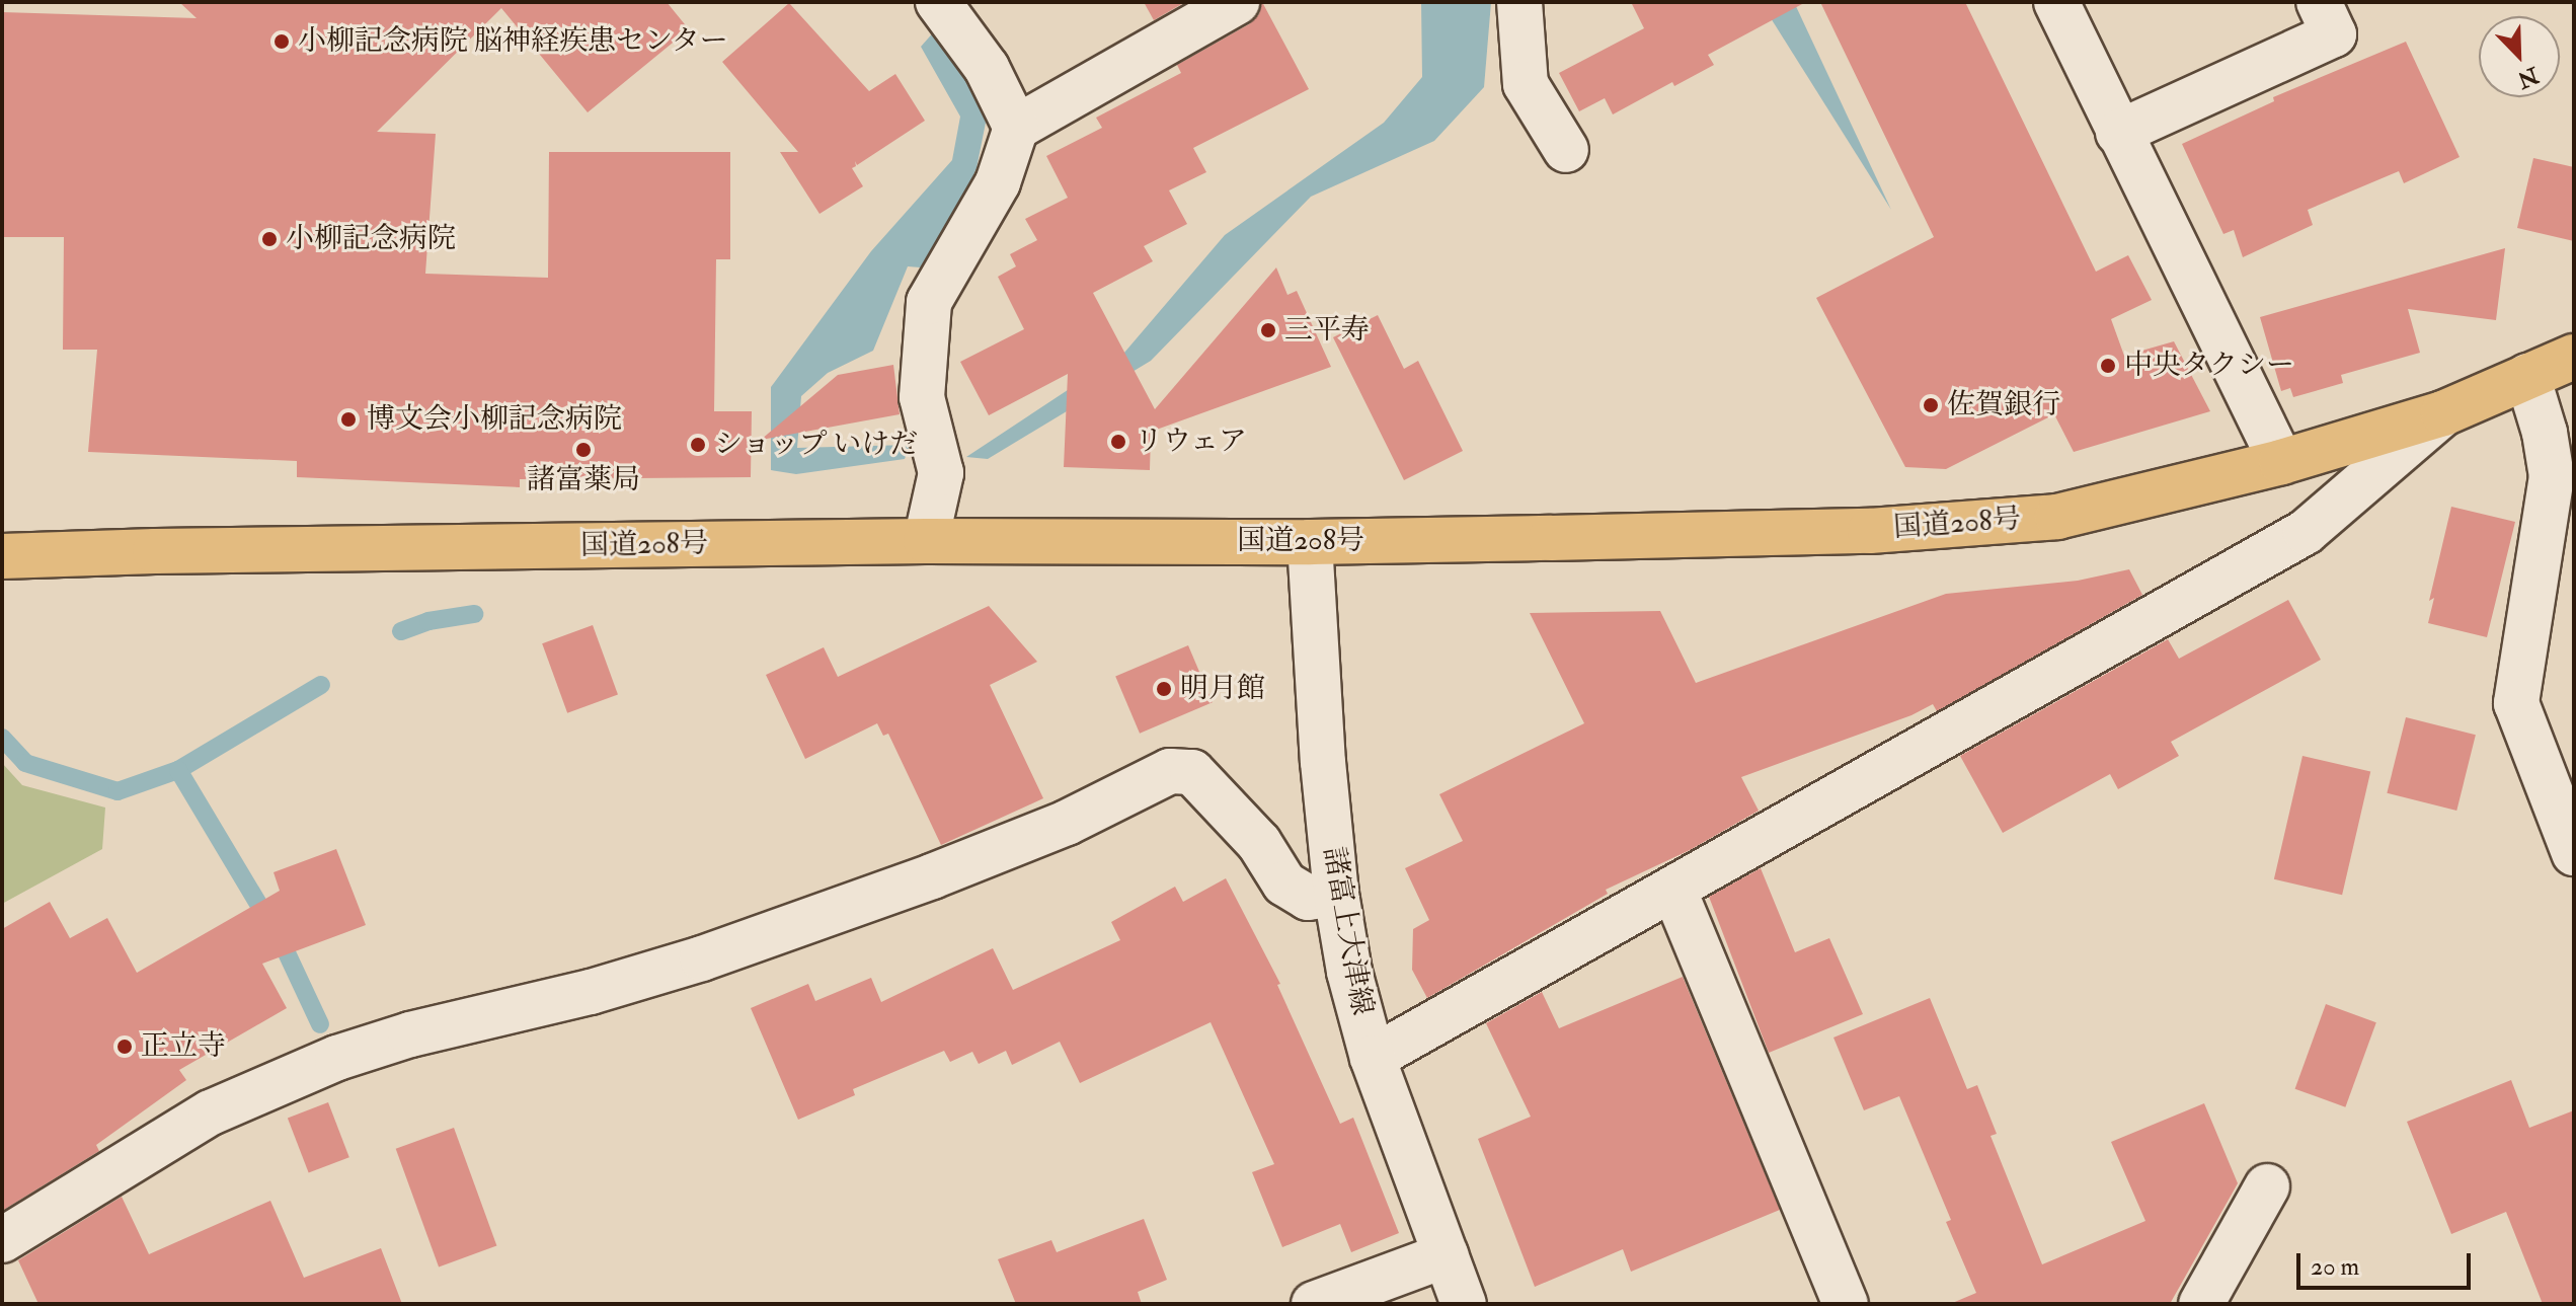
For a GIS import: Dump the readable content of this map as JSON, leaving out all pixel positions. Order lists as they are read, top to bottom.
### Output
{
  "streets": {
    "highway": ["国道208号"],
    "street": ["諸富上大津線"]
  },
  "crossings": [
    ["国道208号", "諸富上大津線"]
  ],
  "places": [
    "小柳記念病院 脳神経疾患センター",
    "小柳記念病院",
    "三平寿",
    "中央タクシー",
    "佐賀銀行",
    "博文会小柳記念病院",
    "リウェア",
    "ショップ いけだ",
    "諸富薬局",
    "明月館",
    "正立寺"
  ],
  "scale_bar": "20 m",
  "north": "bottom right"
}
